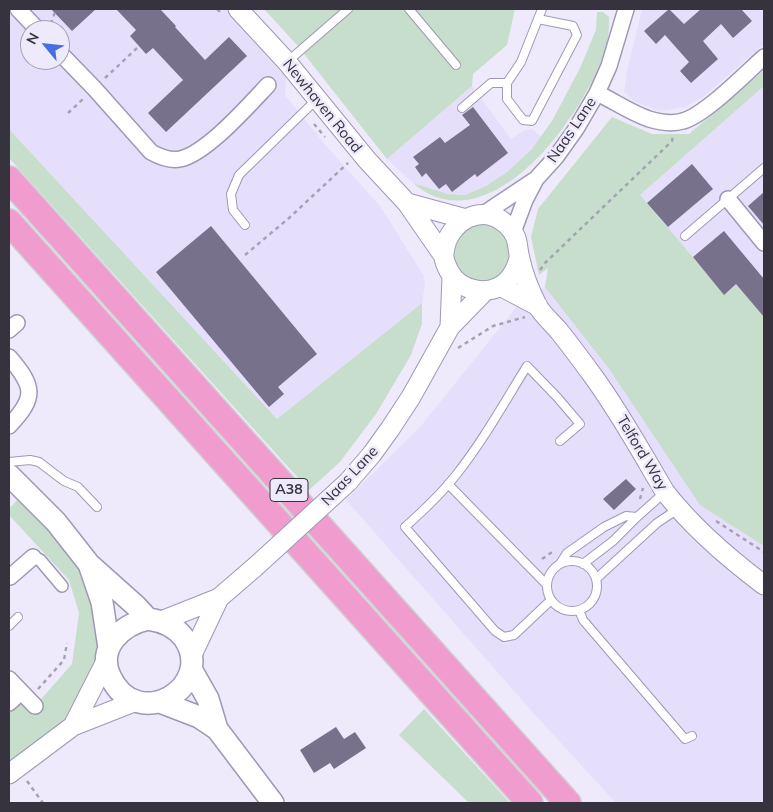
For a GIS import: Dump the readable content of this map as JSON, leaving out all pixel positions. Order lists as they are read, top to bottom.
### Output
{
  "streets": {
    "highway": ["A38"],
    "street": ["Newhaven Road", "Naas Lane", "Telford Way"]
  },
  "crossings": [
    ["Newhaven Road", "Naas Lane"],
    ["Newhaven Road", "Telford Way"],
    ["Naas Lane", "Telford Way"]
  ],
  "north": "top left"
}
